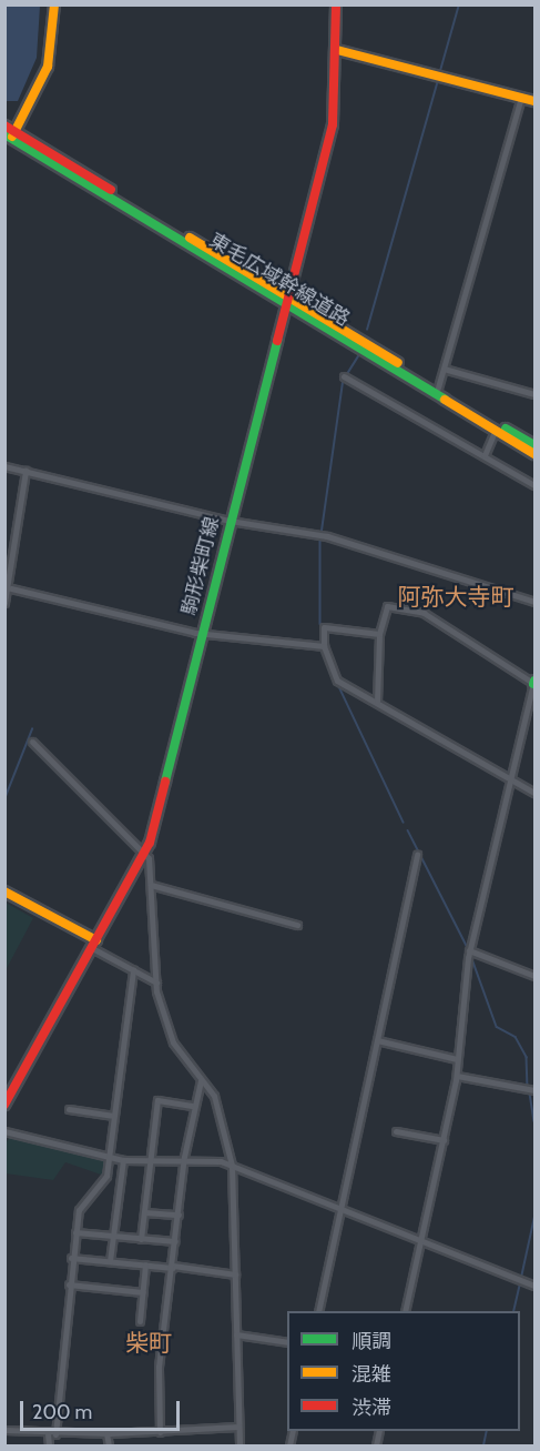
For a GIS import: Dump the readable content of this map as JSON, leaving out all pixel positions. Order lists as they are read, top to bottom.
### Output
{
  "streets": {
    "main road": ["東毛広域幹線道路", "駒形柴町線"]
  },
  "crossings": [
    ["東毛広域幹線道路", "駒形柴町線"]
  ],
  "districts": ["阿弥大寺町", "柴町"],
  "legend": ["順調", "混雑", "渋滞"],
  "scale_bar": "200 m"
}
